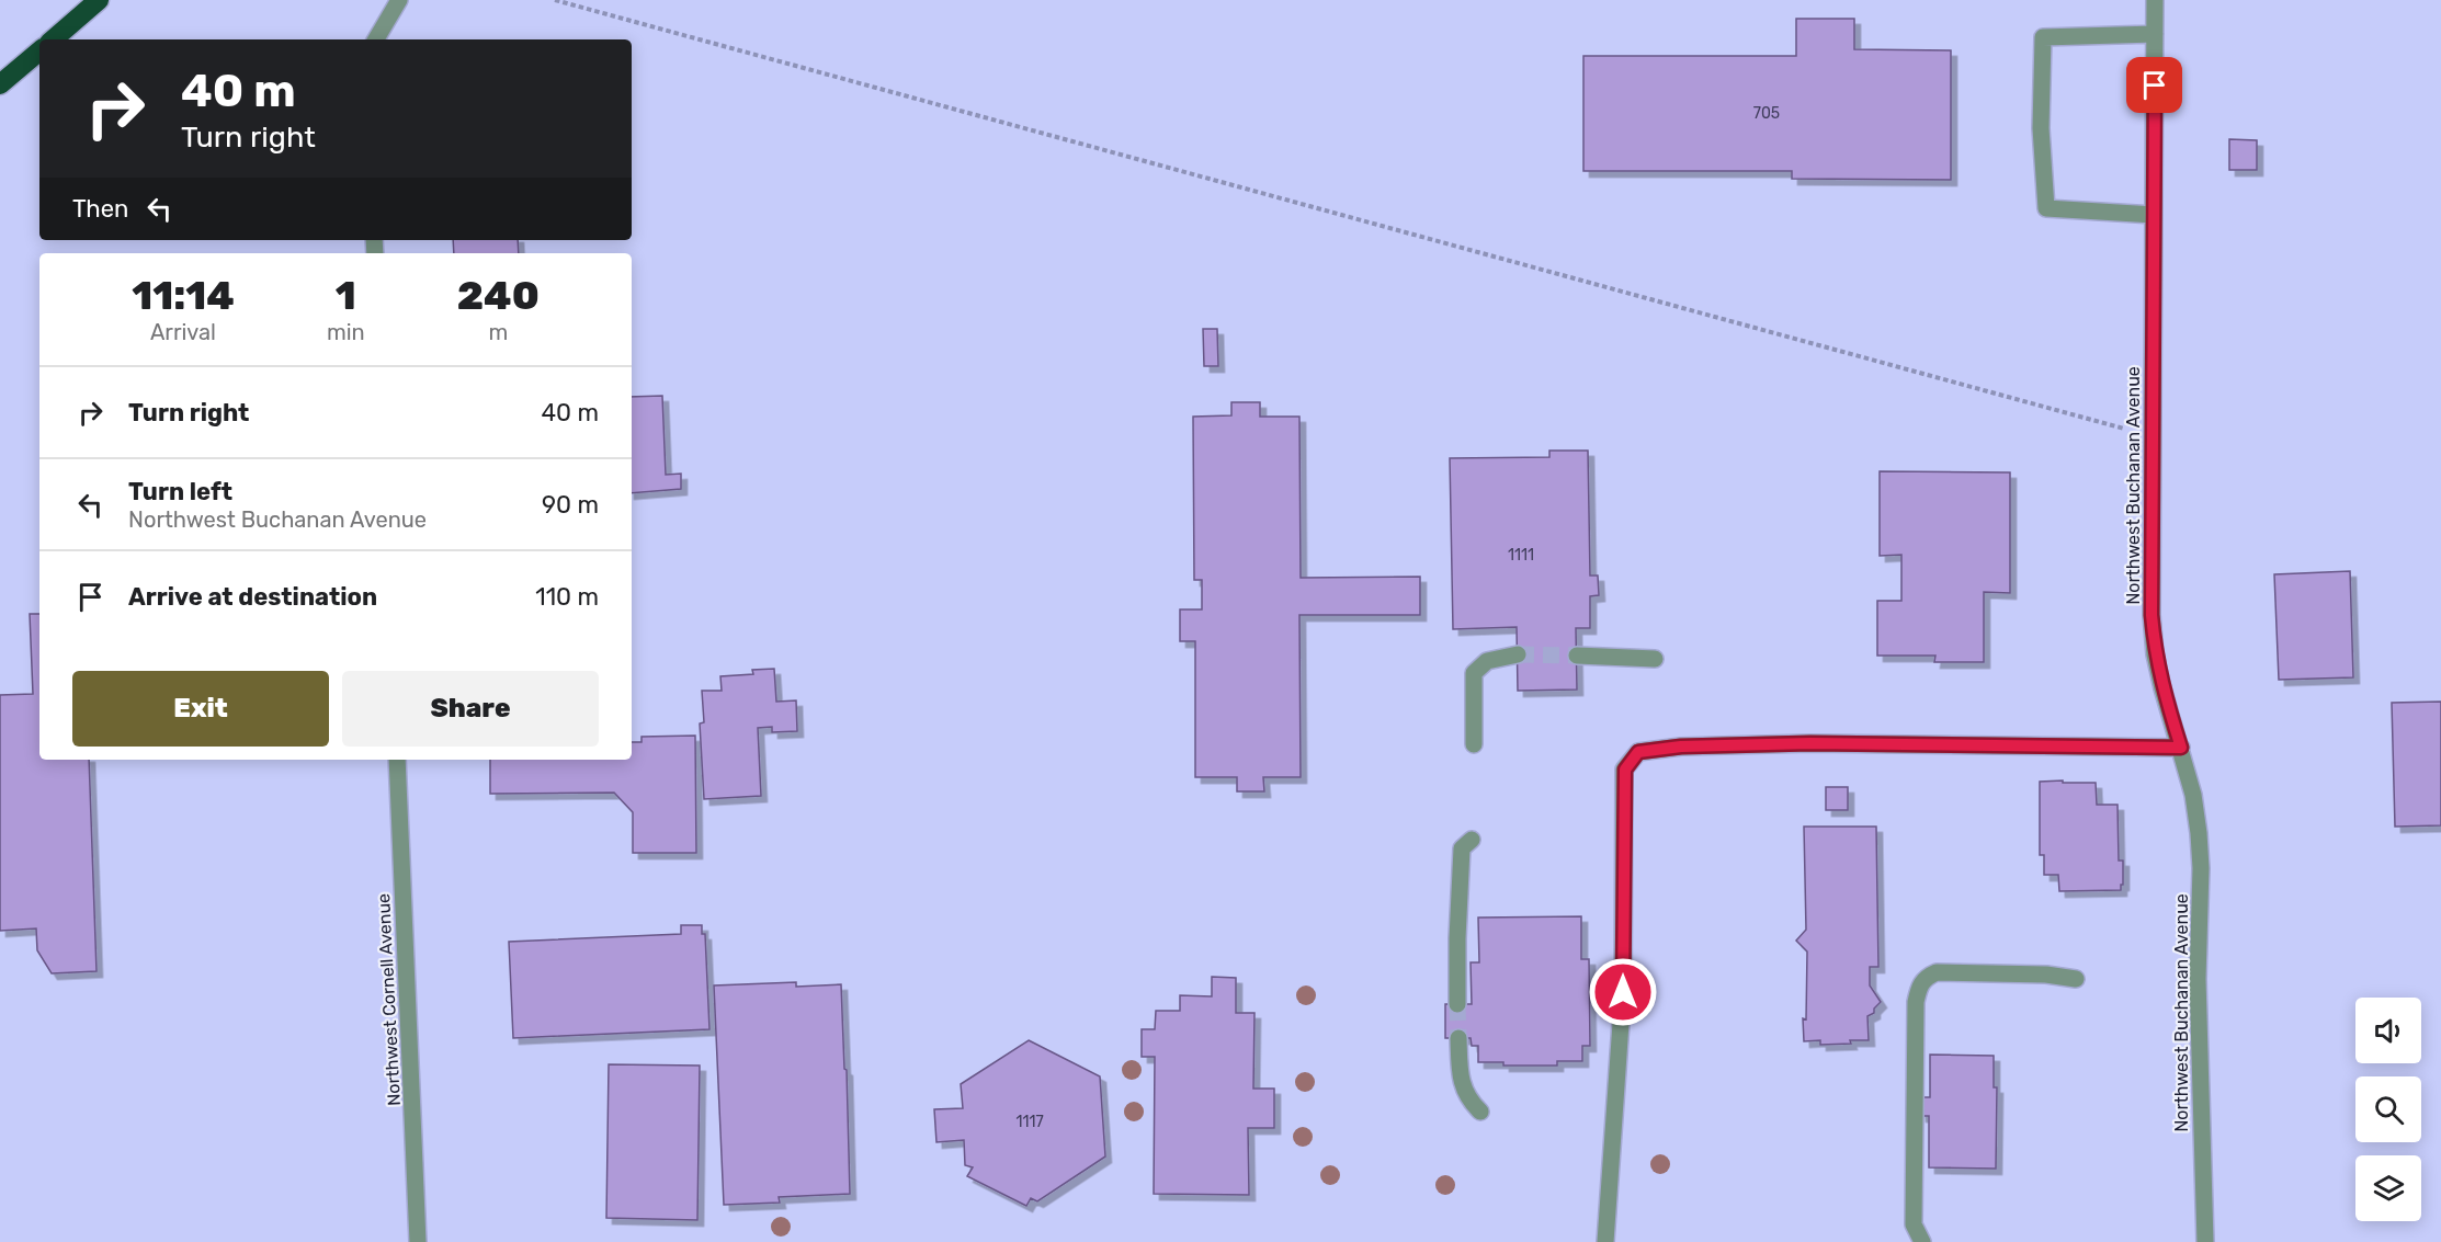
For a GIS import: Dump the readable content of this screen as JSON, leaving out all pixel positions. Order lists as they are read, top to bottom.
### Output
{
  "streets": {
    "street": ["Northwest Buchanan Avenue", "Northwest Cornell Avenue"]
  },
  "house_numbers": ["705", "1111", "1117"],
  "page": {
    "turn": ["40 m", "Turn right"],
    "then": "Then",
    "eta": [
      "11:14",
      "Arrival",
      "1",
      "min",
      "240",
      "m"
    ],
    "list": [
      {
        "name": "Turn right",
        "value": "40 m"
      },
      {
        "name": "Turn left",
        "note": "Northwest Buchanan Avenue",
        "value": "90 m"
      },
      {
        "name": "Arrive at destination",
        "value": "110 m"
      }
    ],
    "buttons": ["Exit", "Share"]
  }
}
